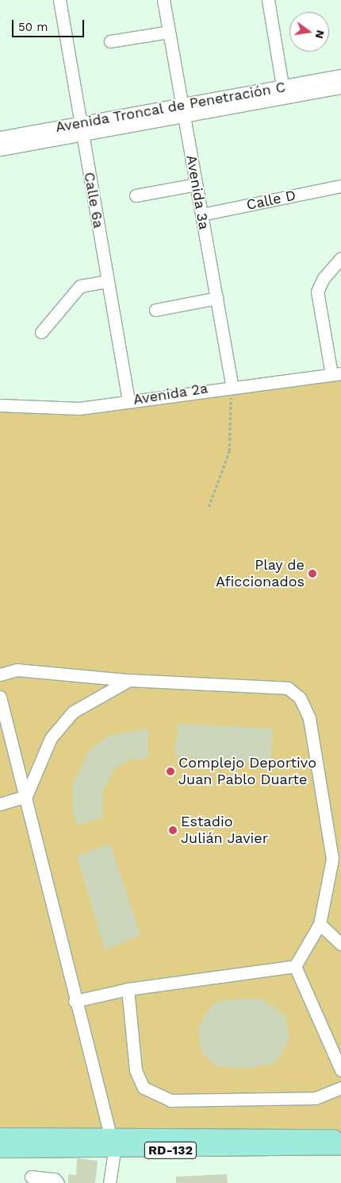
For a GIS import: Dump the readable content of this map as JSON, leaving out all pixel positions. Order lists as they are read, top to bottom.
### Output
{
  "streets": {
    "main road": ["RD-132"],
    "street": [
      "Avenida Troncal de Penetración C",
      "Avenida 3a",
      "Calle 6a",
      "Calle D",
      "Avenida 2a"
    ]
  },
  "crossings": [
    ["Avenida Troncal de Penetración C", "Avenida 3a"],
    ["Avenida Troncal de Penetración C", "Calle 6a"],
    ["Avenida 3a", "Calle D"],
    ["Avenida 3a", "Avenida 2a"],
    ["Calle 6a", "Avenida 2a"]
  ],
  "places": ["Play de Aficcionados", "Complejo Deportivo Juan Pablo Duarte", "Estadio Julián Javier"],
  "scale_bar": "50 m",
  "north": "right"
}
